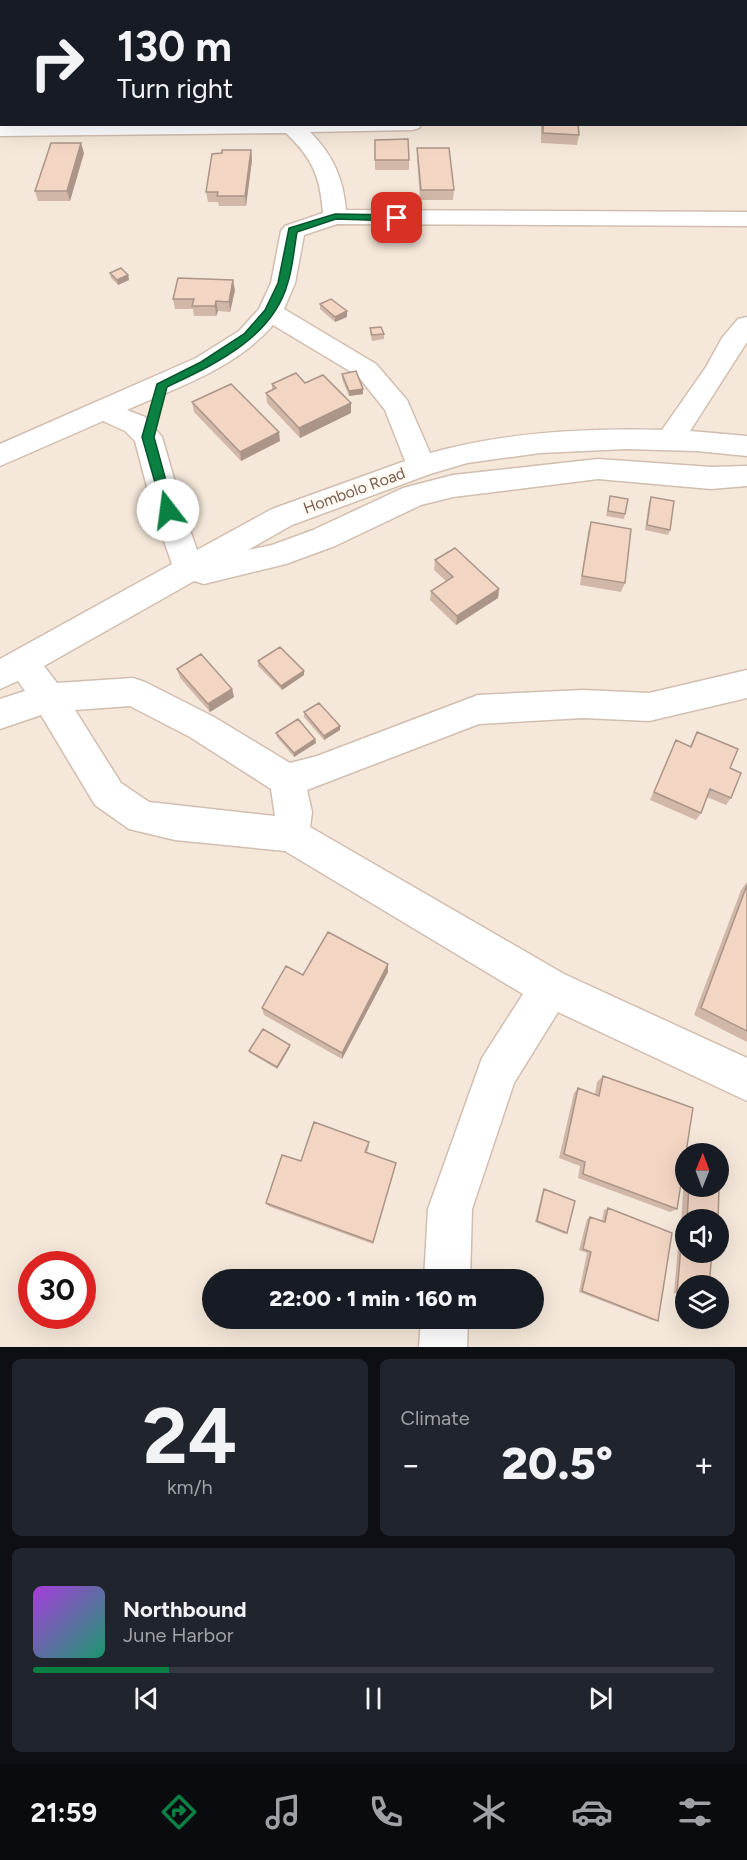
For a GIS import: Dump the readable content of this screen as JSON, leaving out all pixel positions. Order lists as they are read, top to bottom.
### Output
{
  "streets": {
    "street": ["Hombolo Road"]
  },
  "north": "top",
  "page": {
    "turn": ["130 m", "Turn right"],
    "limit": "30",
    "trip": "22:00 · 1 min · 160 m",
    "tile": [
      ["24", "km/h"],
      "Climate"
    ],
    "heat": ["−", "20.5°", "+"],
    "song": ["Northbound", "June Harbor"],
    "tabs": "21:59"
  }
}
